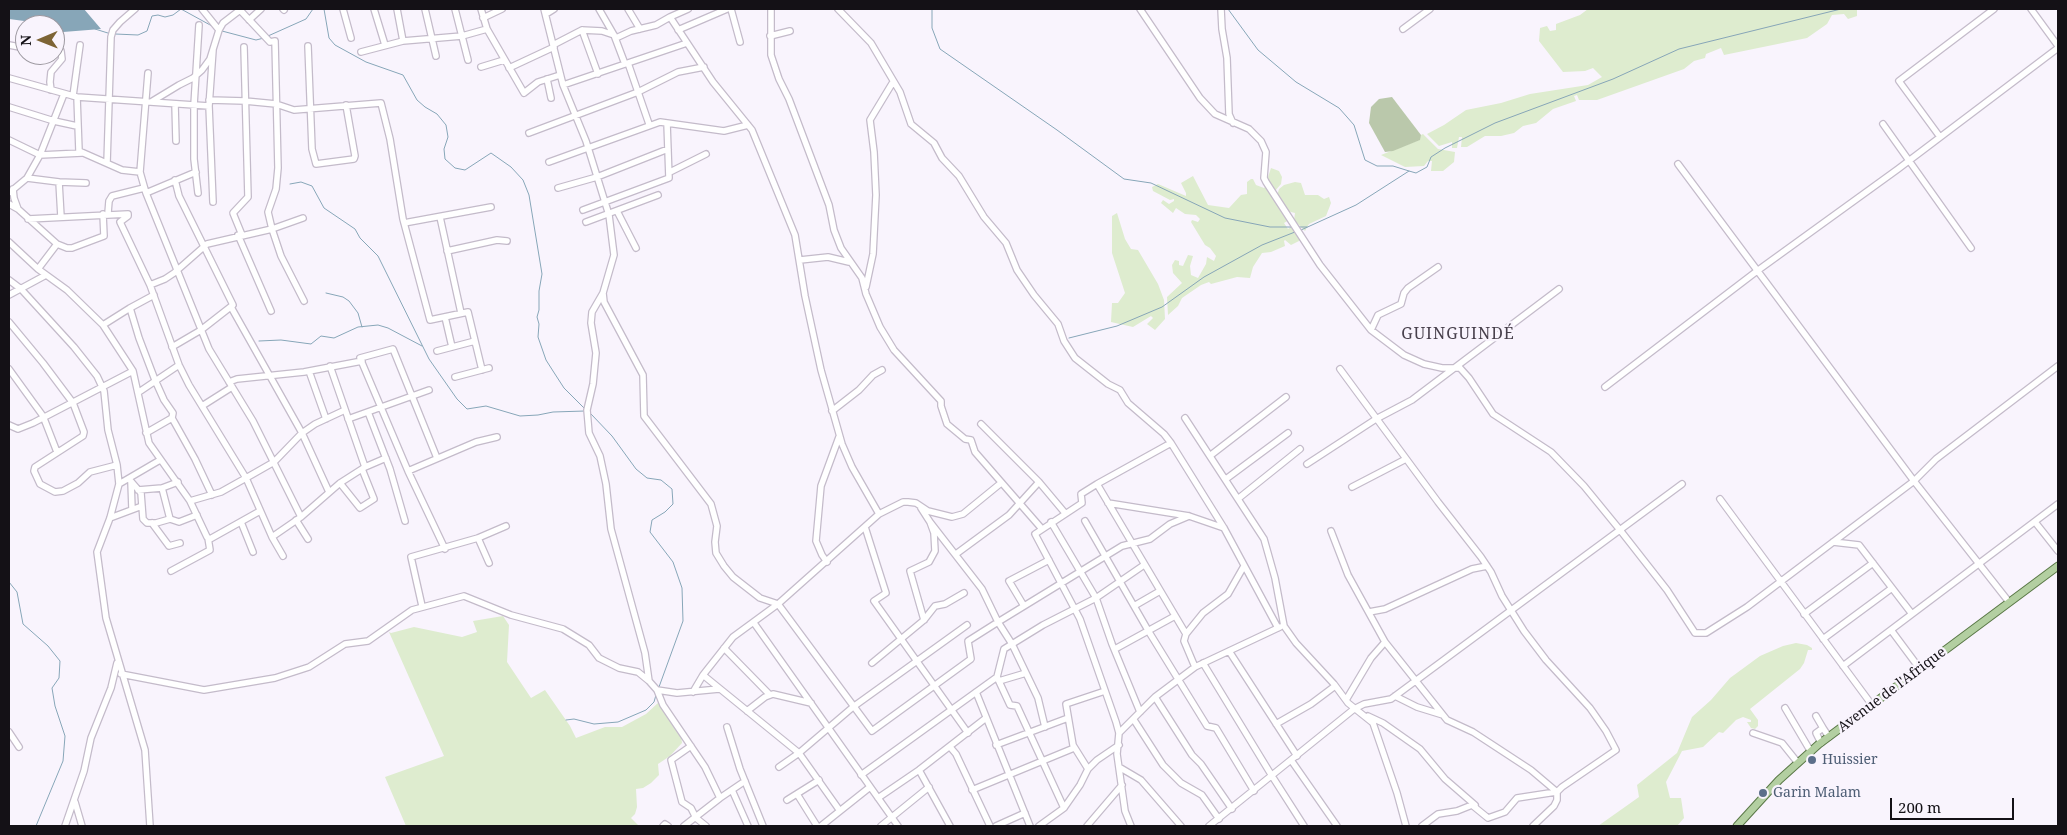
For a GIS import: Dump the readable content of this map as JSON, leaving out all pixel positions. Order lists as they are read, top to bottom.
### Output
{
  "streets": {
    "main road": ["Avenue de l'Afrique"]
  },
  "districts": ["GUINGUINDÉ"],
  "places": ["Huissier", "Garin Malam"],
  "scale_bar": "200 m",
  "north": "left"
}
